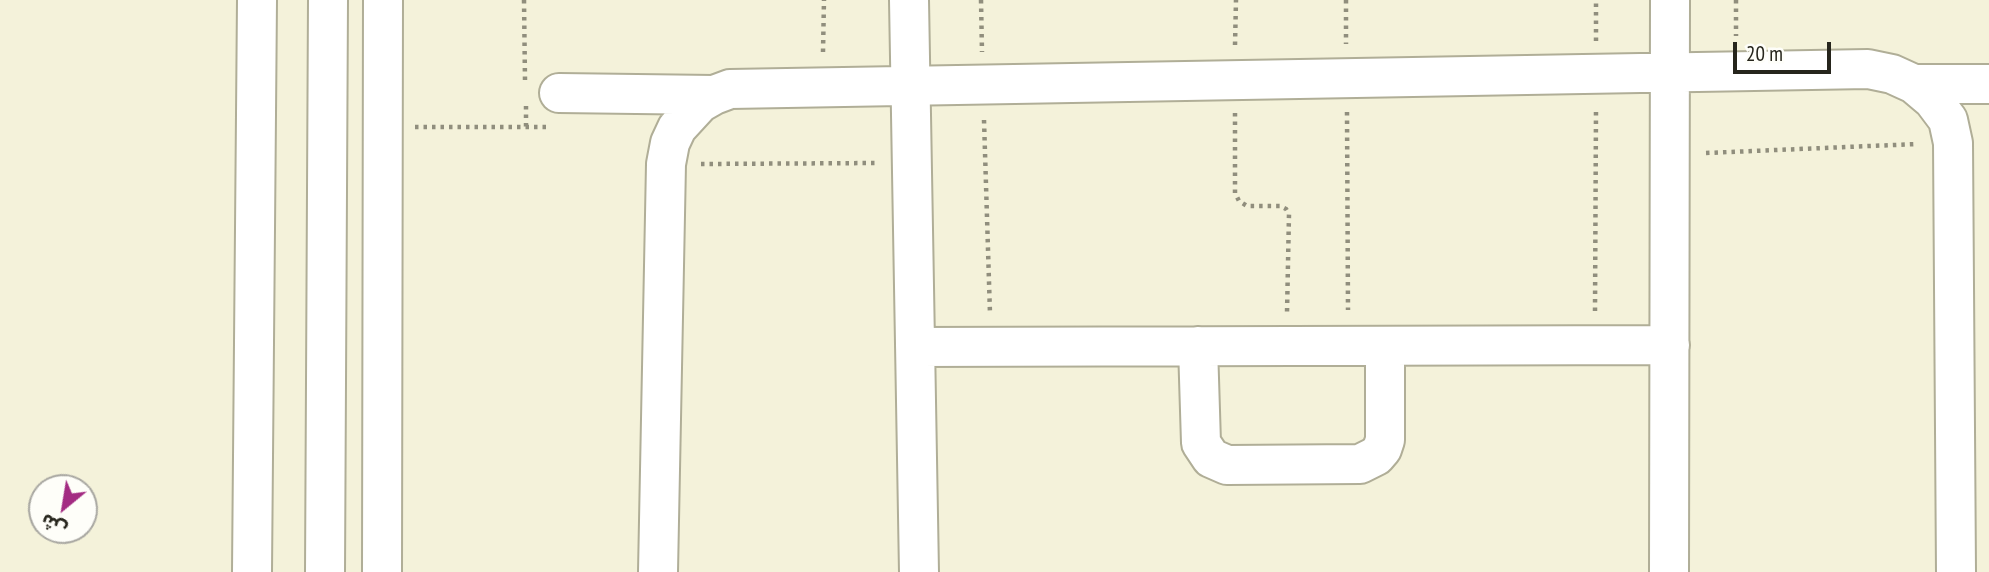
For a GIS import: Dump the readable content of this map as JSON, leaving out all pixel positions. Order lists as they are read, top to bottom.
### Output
{
  "scale_bar": "20 m",
  "north": "bottom left"
}
